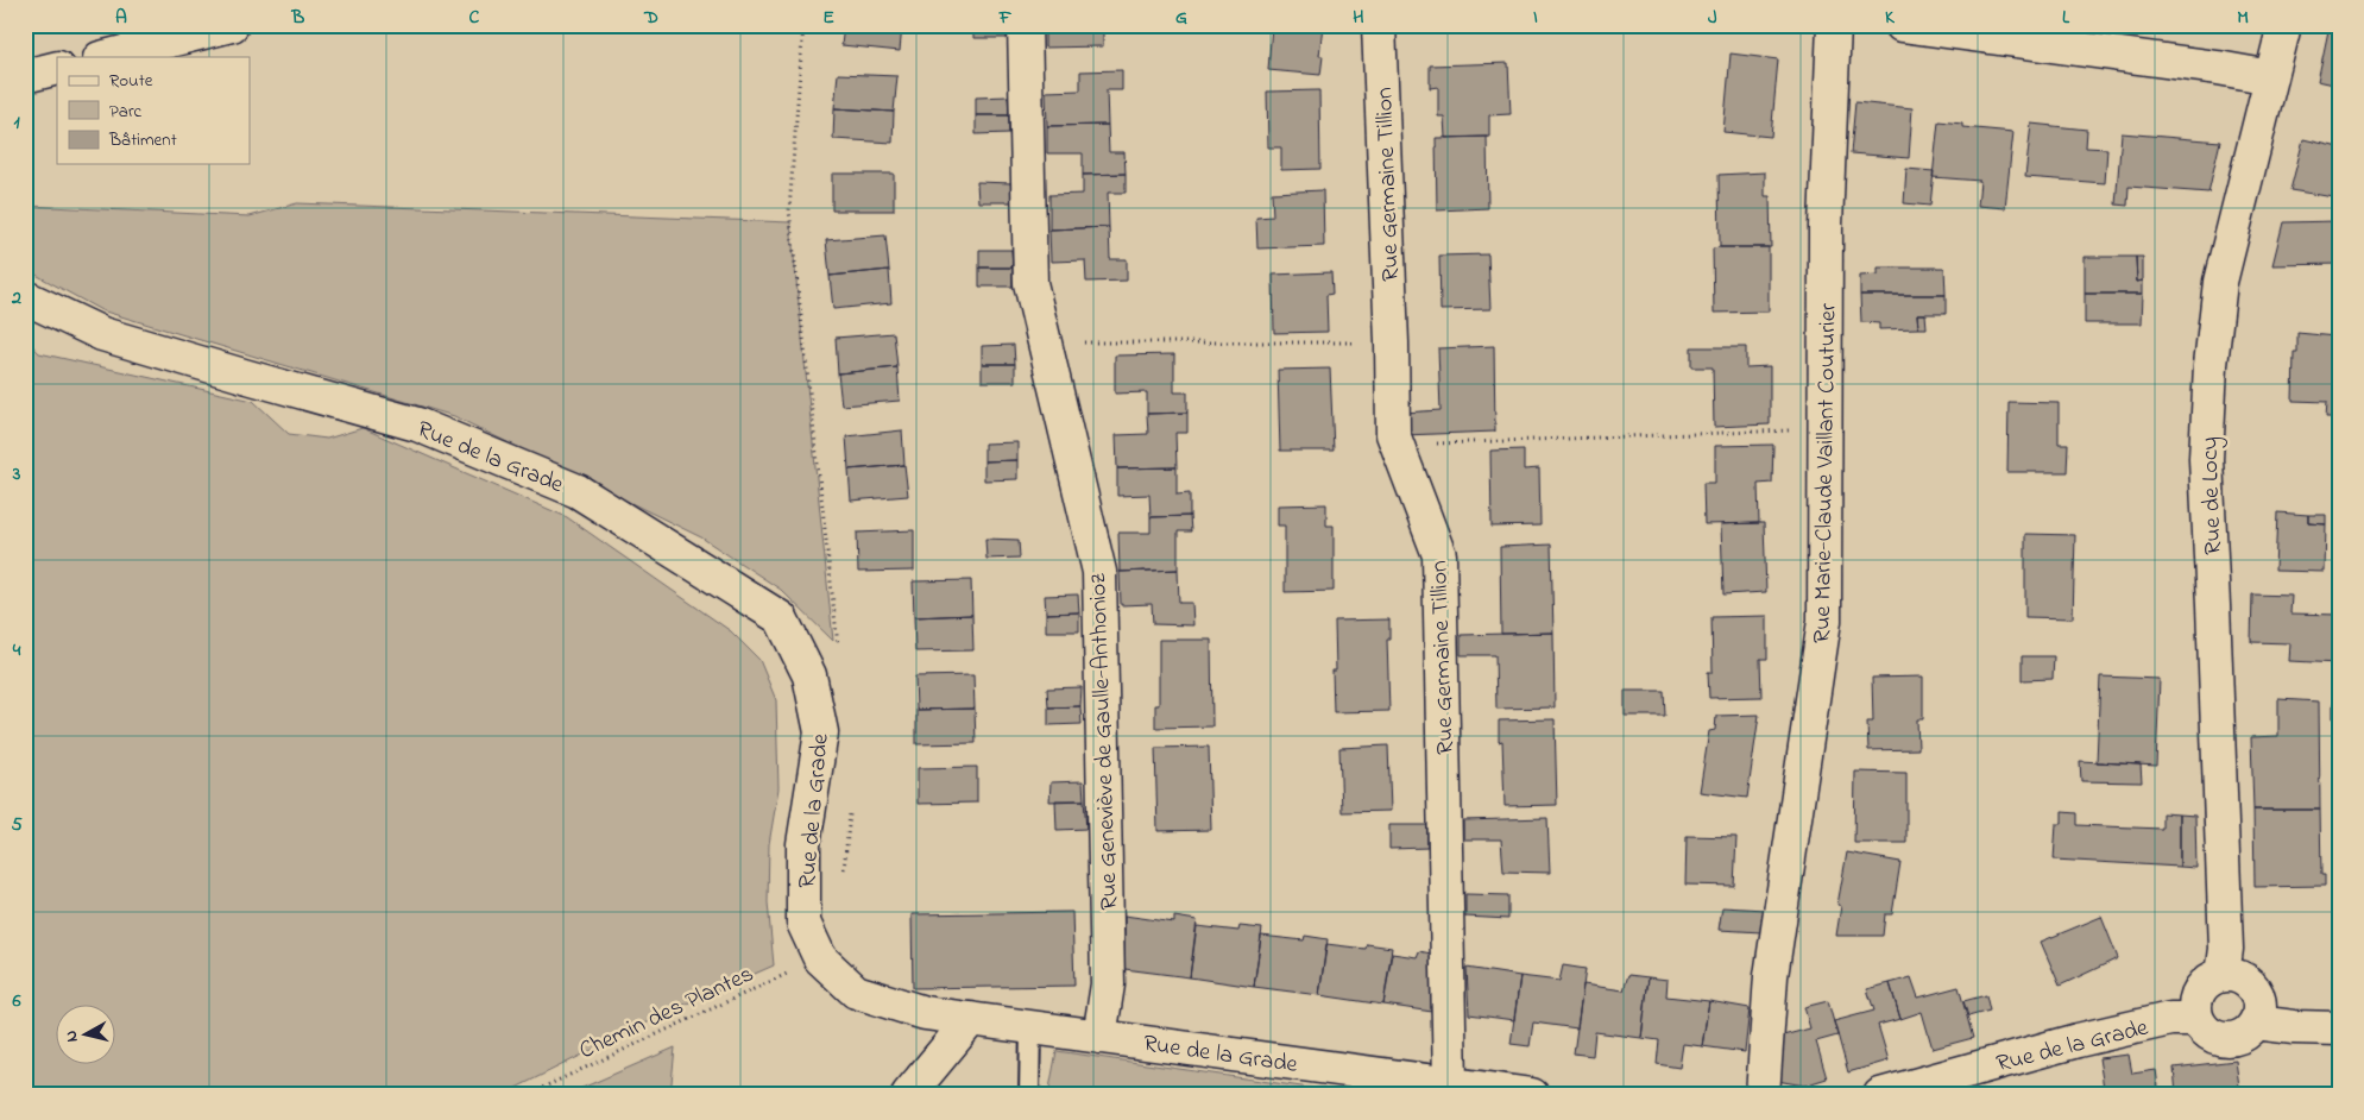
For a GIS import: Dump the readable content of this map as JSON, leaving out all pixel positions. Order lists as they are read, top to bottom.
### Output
{
  "streets": {
    "street": [
      "Rue Germaine Tillion",
      "Rue de la Grade",
      "Rue Marie-Claude Vaillant Couturier",
      "Rue de Locy",
      "Rue Geneviève de Gaulle-Anthonioz"
    ],
    "path": ["Chemin des Plantes"]
  },
  "crossings": [
    ["Rue Germaine Tillion", "Rue de la Grade"],
    ["Rue de la Grade", "Rue de Locy"],
    ["Rue de la Grade", "Rue Geneviève de Gaulle-Anthonioz"],
    ["Rue de la Grade", "Chemin des Plantes"]
  ],
  "legend": ["Route", "Parc", "Bâtiment"],
  "north": "left",
  "grid": {
    "columns": [
      "A",
      "B",
      "C",
      "D",
      "E",
      "F",
      "G",
      "H",
      "I",
      "J",
      "K",
      "L",
      "M"
    ],
    "rows": [
      "1",
      "2",
      "3",
      "4",
      "5",
      "6"
    ]
  }
}
